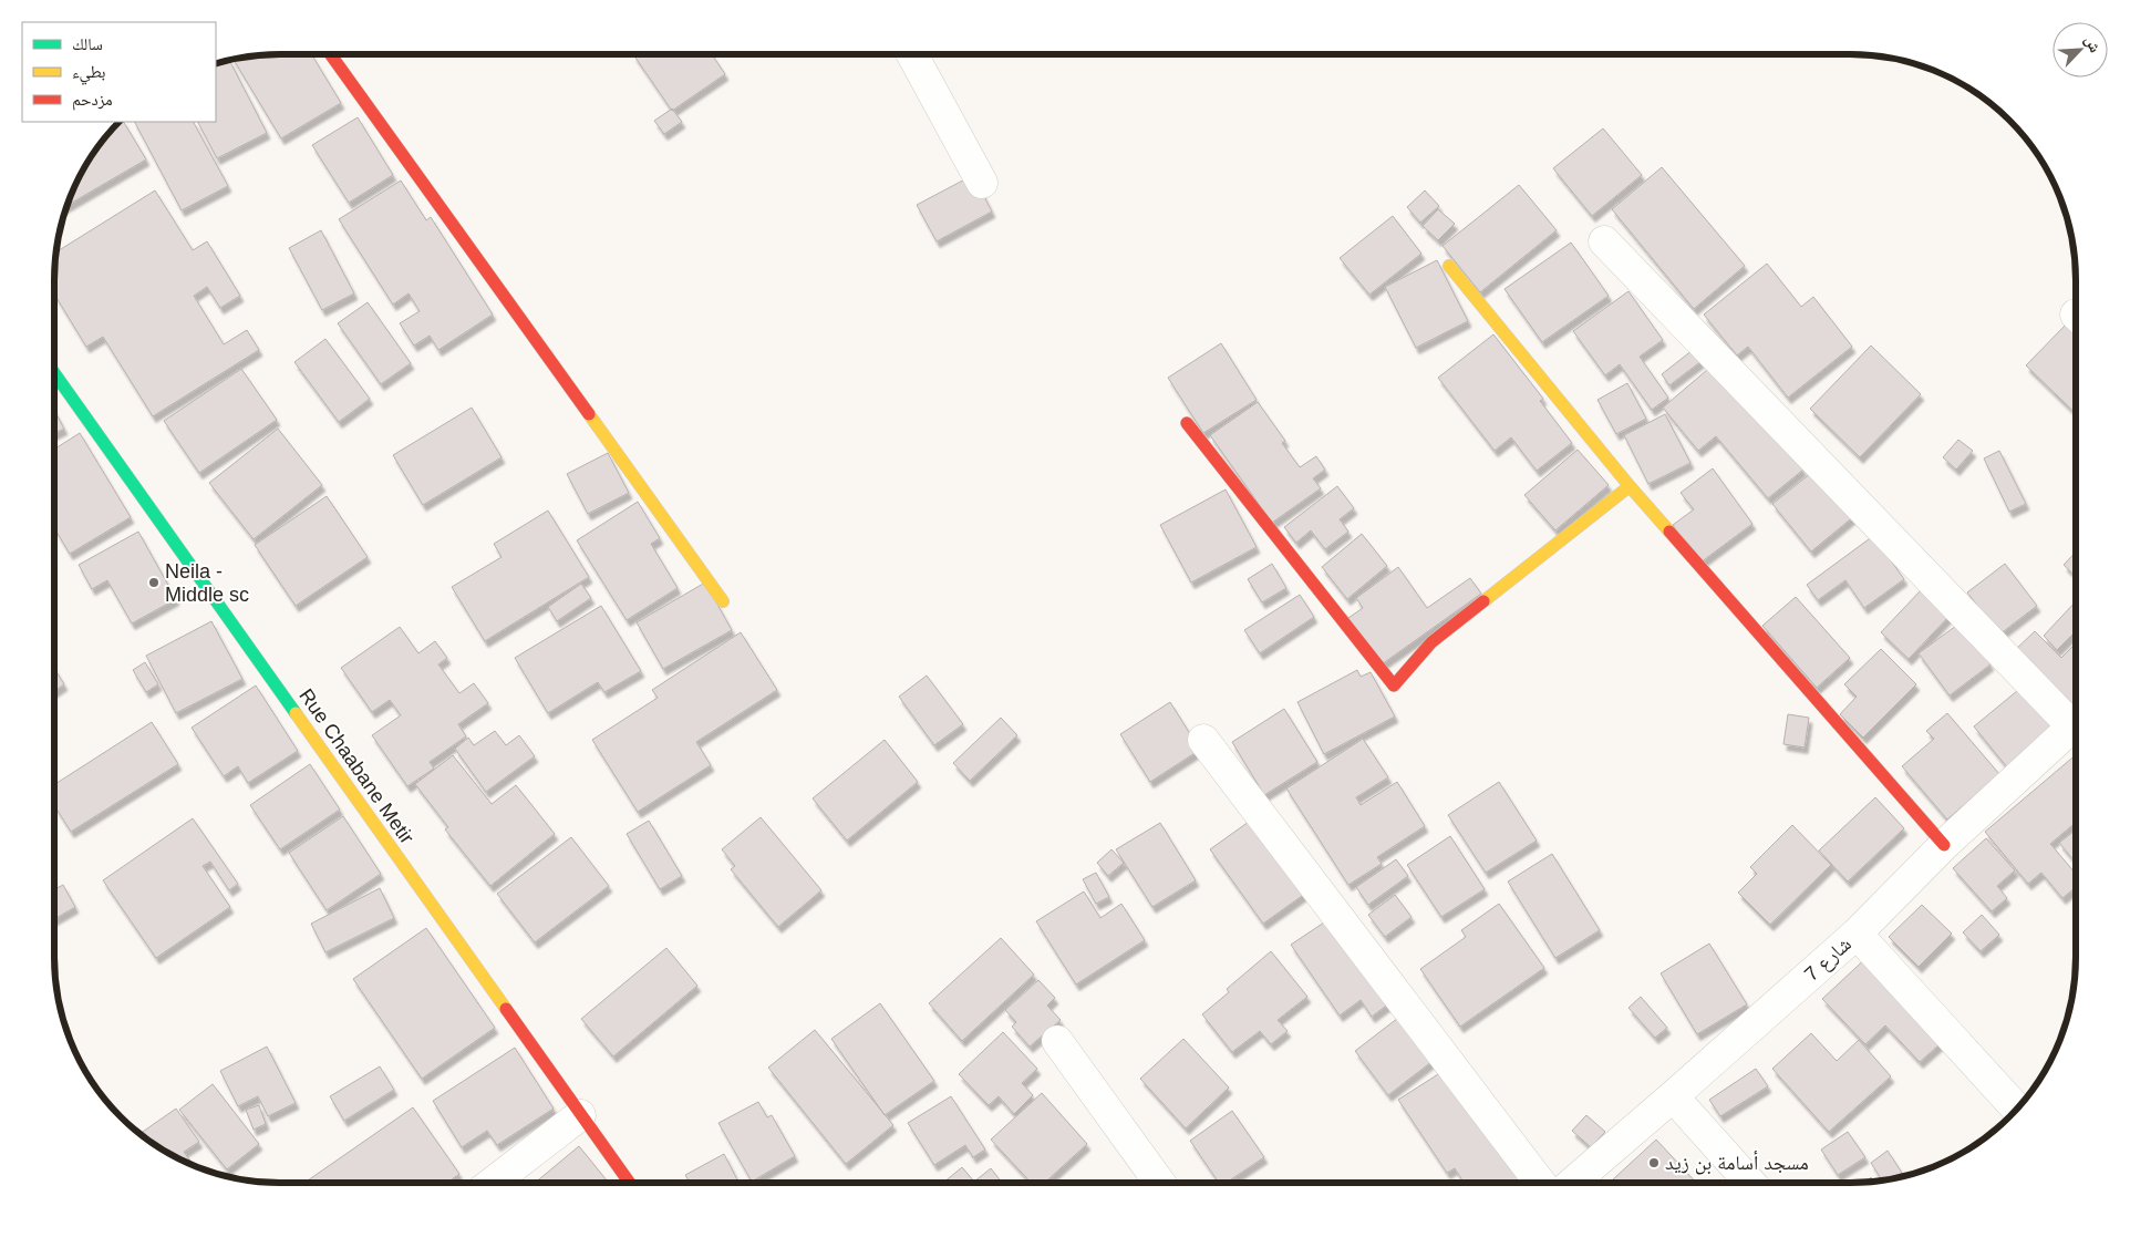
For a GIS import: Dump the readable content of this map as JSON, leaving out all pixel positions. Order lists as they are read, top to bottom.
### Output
{
  "streets": {
    "street": ["Rue Chaabane Metir", "شارع 7"]
  },
  "places": ["Neila - Middle sc", "مسجد أسامة بن زيد"],
  "legend": ["سالك", "بطيء", "مزدحم"],
  "north": "top right"
}
